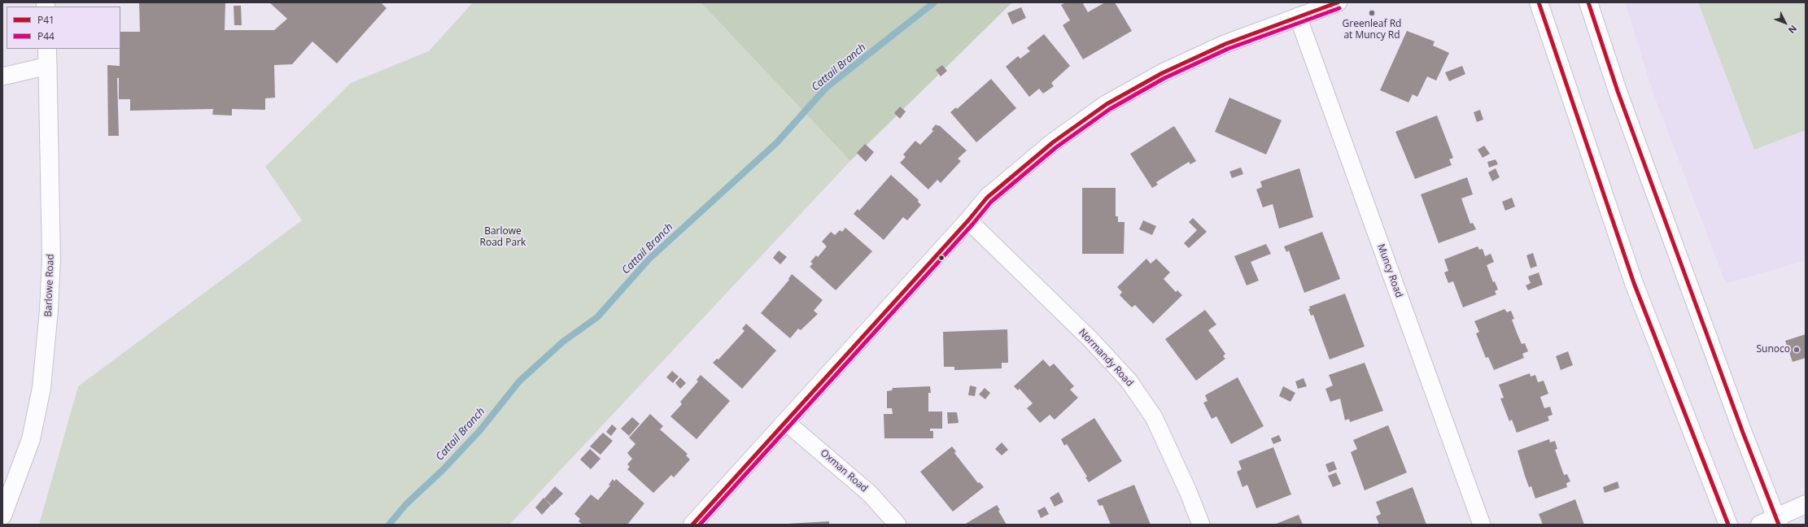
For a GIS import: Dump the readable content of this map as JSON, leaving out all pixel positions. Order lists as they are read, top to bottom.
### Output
{
  "streets": {
    "street": [
      "Muncy Road",
      "Barlowe Road",
      "Normandy Road",
      "Oxman Road"
    ]
  },
  "water": ["Cattail Branch"],
  "parks": ["Barlowe Road Park"],
  "places": ["Greenleaf Rd at Muncy Rd", "Sunoco"],
  "lines": ["transit line P41", "transit line P44"],
  "legend": ["P41", "P44"],
  "north": "bottom right"
}
